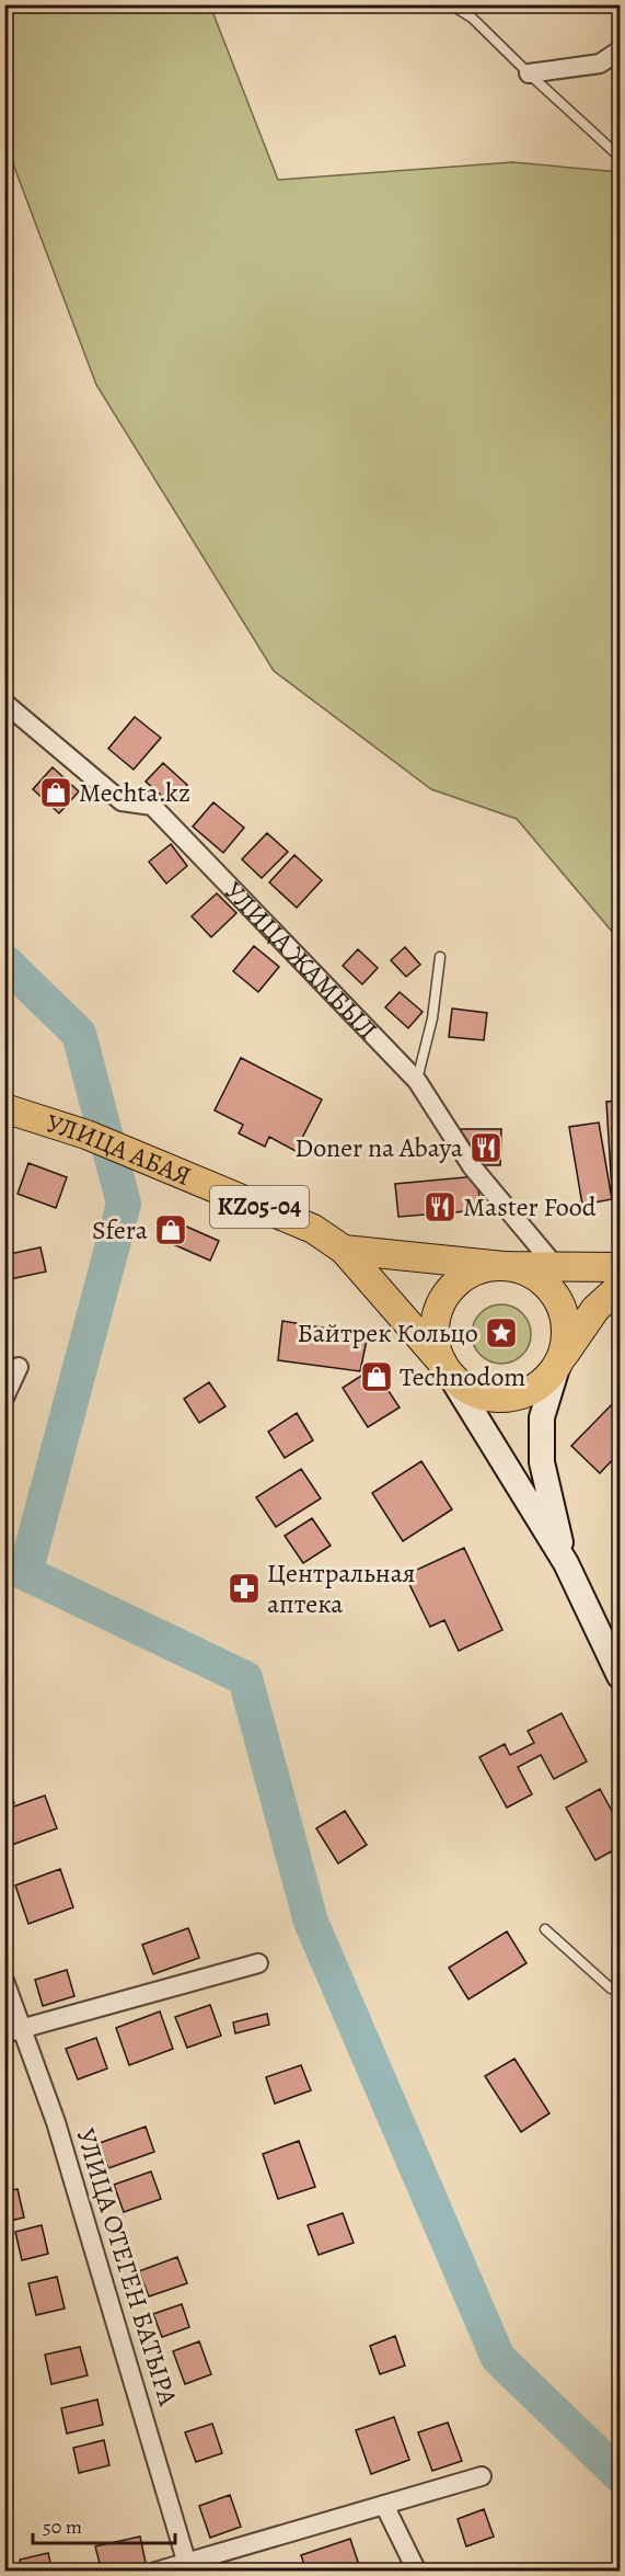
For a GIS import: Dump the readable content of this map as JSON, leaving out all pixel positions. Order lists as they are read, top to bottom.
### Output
{
  "streets": {
    "main road": ["УЛИЦА АБАЯ", "KZ05-04"],
    "street": ["УЛИЦА ЖАМБЫЛ", "УЛИЦА ОТЕГЕН БАТЫРА"]
  },
  "crossings": [
    ["УЛИЦА ЖАМБЫЛ", "KZ05-04"],
    ["УЛИЦА АБАЯ", "KZ05-04"]
  ],
  "places": {
    "shop": ["Mechta.kz", "Sfera", "Technodom"],
    "restaurant": ["Doner na Abaya", "Master Food"],
    "place": ["Байтрек Кольцо"],
    "pharmacy": ["Центральная аптека"]
  },
  "scale_bar": "50 m"
}
